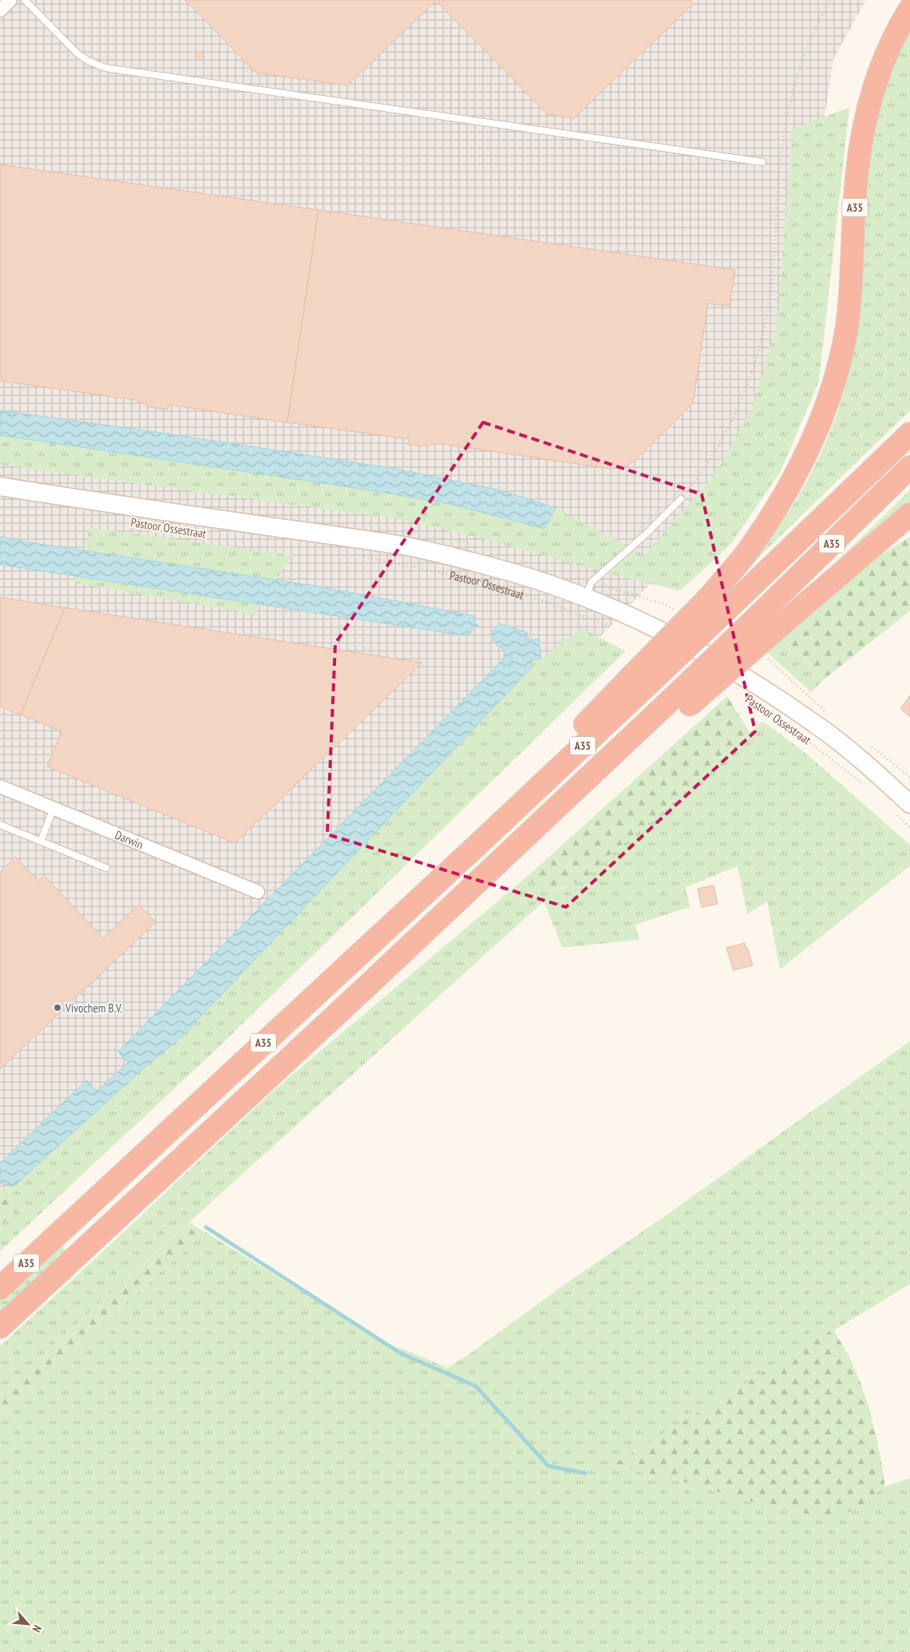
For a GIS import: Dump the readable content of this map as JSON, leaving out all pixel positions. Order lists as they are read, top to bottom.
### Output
{
  "streets": {
    "highway": ["A35"],
    "main road": ["Pastoor Ossestraat"],
    "street": ["Darwin"]
  },
  "places": ["Vivochem B.V."],
  "north": "bottom right"
}
